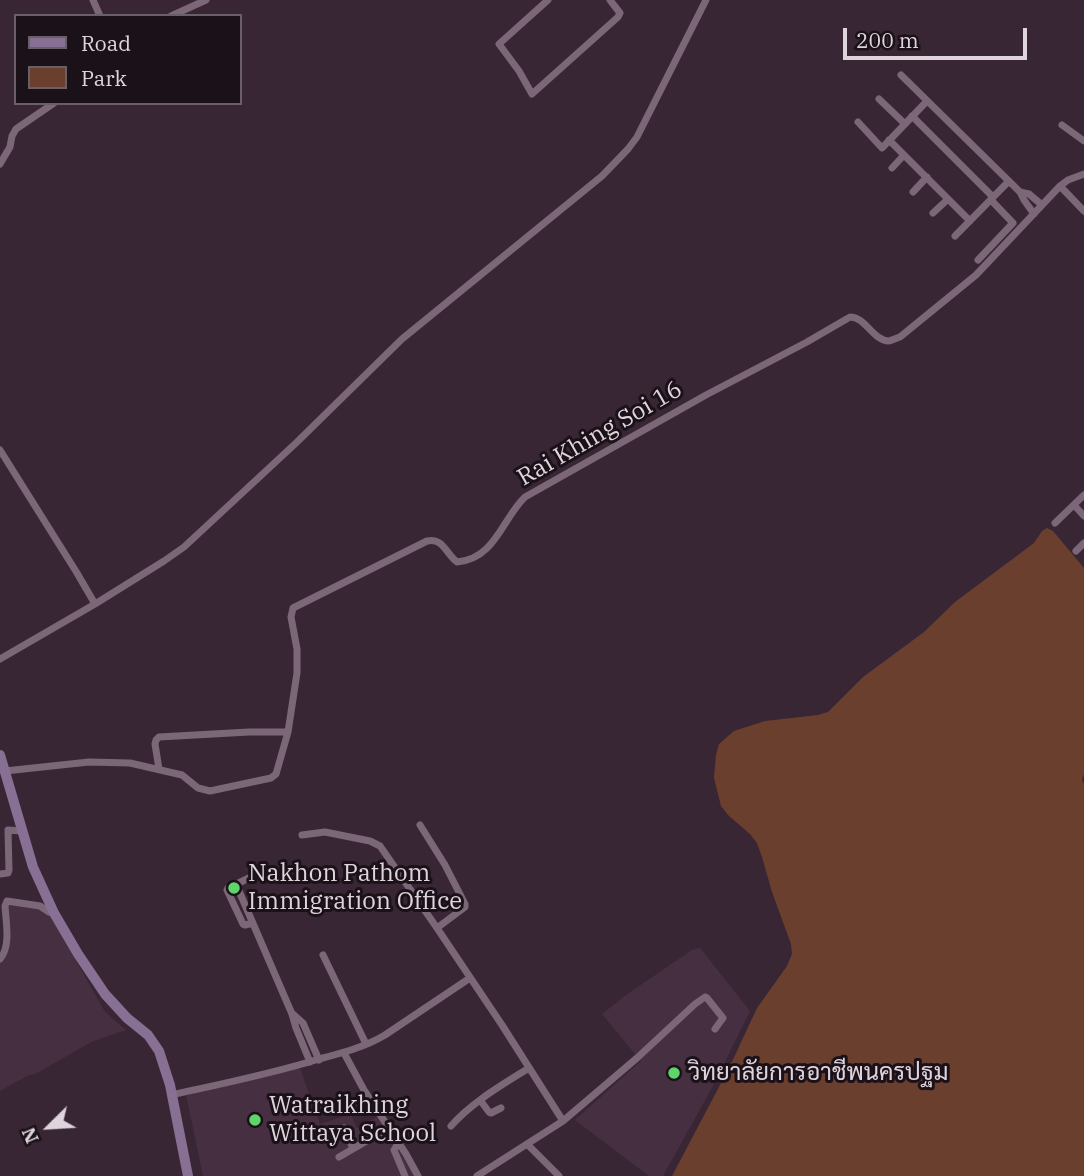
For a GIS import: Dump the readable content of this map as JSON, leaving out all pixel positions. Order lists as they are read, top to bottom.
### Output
{
  "streets": {
    "street": ["Rai Khing Soi 16"]
  },
  "places": ["Nakhon Pathom Immigration Office", "วิทยาลัยการอาชีพนครปฐม", "Watraikhing Wittaya School"],
  "legend": ["Road", "Park"],
  "scale_bar": "200 m",
  "north": "bottom left"
}
